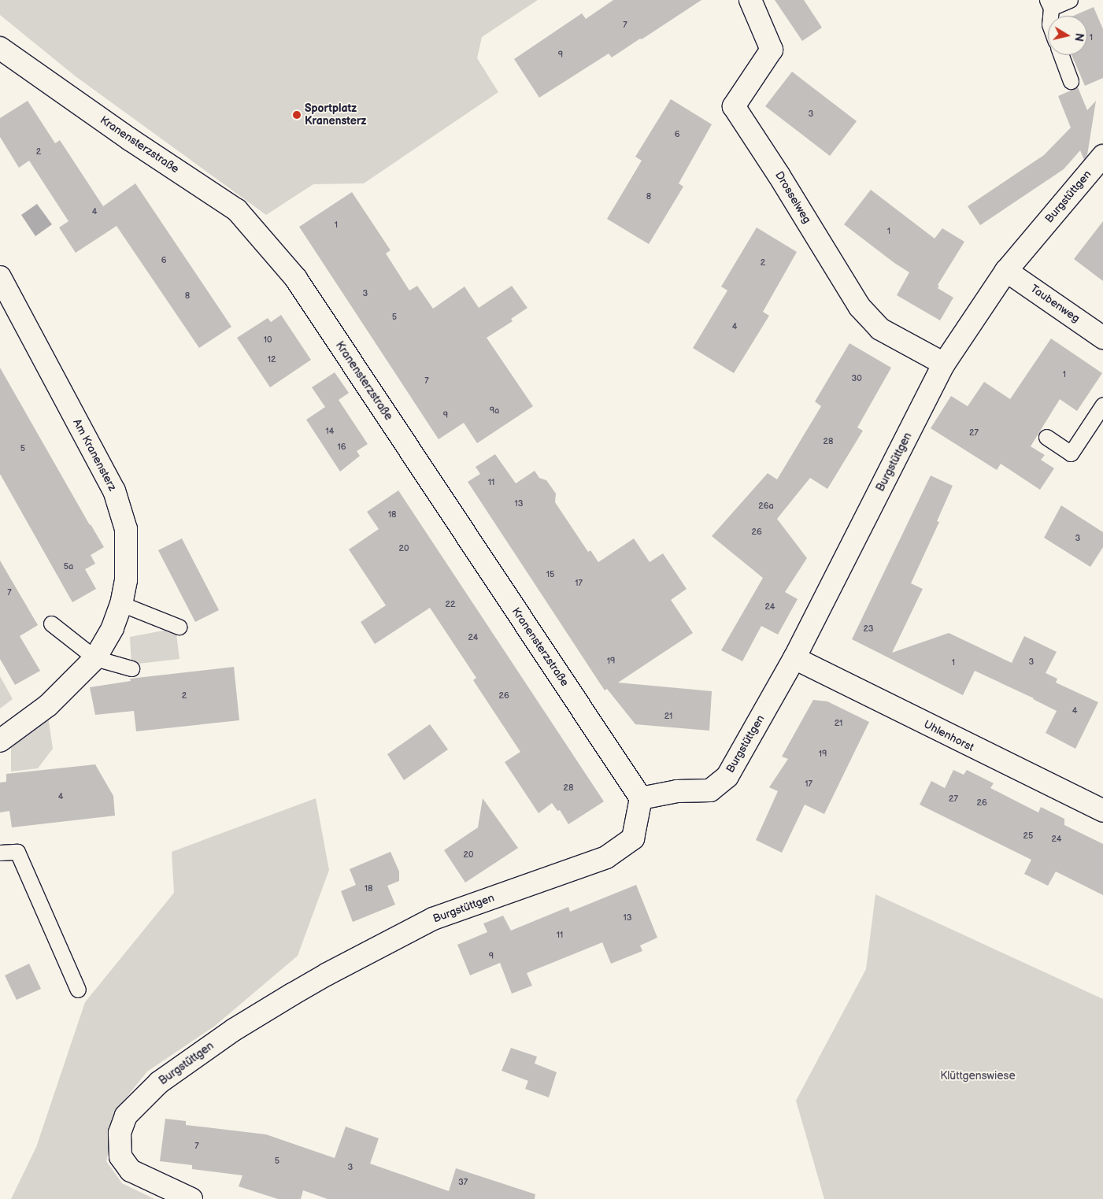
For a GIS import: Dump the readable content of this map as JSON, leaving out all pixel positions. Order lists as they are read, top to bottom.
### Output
{
  "streets": {
    "street": [
      "Kranensterzstraße",
      "Burgstüttgen",
      "Drosselweg",
      "Taubenweg",
      "Am Kranensterz",
      "Uhlenhorst"
    ]
  },
  "crossings": [
    ["Kranensterzstraße", "Burgstüttgen"],
    ["Burgstüttgen", "Drosselweg"],
    ["Burgstüttgen", "Taubenweg"],
    ["Burgstüttgen", "Uhlenhorst"]
  ],
  "parks": ["Klüttgenswiese"],
  "places": ["Sportplatz Kranensterz"],
  "house_numbers": [
    "7",
    "1",
    "9",
    "3",
    "6",
    "2",
    "8",
    "4",
    "1",
    "1",
    "6",
    "2",
    "3",
    "8",
    "5",
    "4",
    "10",
    "12",
    "1",
    "30",
    "7",
    "9a",
    "9",
    "14",
    "27",
    "28",
    "16",
    "5",
    "11",
    "13",
    "26a",
    "18",
    "26",
    "3",
    "20",
    "5a",
    "15",
    "17",
    "7",
    "22",
    "24",
    "23",
    "24",
    "19",
    "3",
    "1",
    "2",
    "26",
    "4",
    "21",
    "21",
    "19",
    "17",
    "28",
    "4",
    "27",
    "26",
    "25",
    "24",
    "20",
    "18",
    "13",
    "11",
    "9",
    "7",
    "5",
    "3",
    "37"
  ],
  "north": "right"
}
